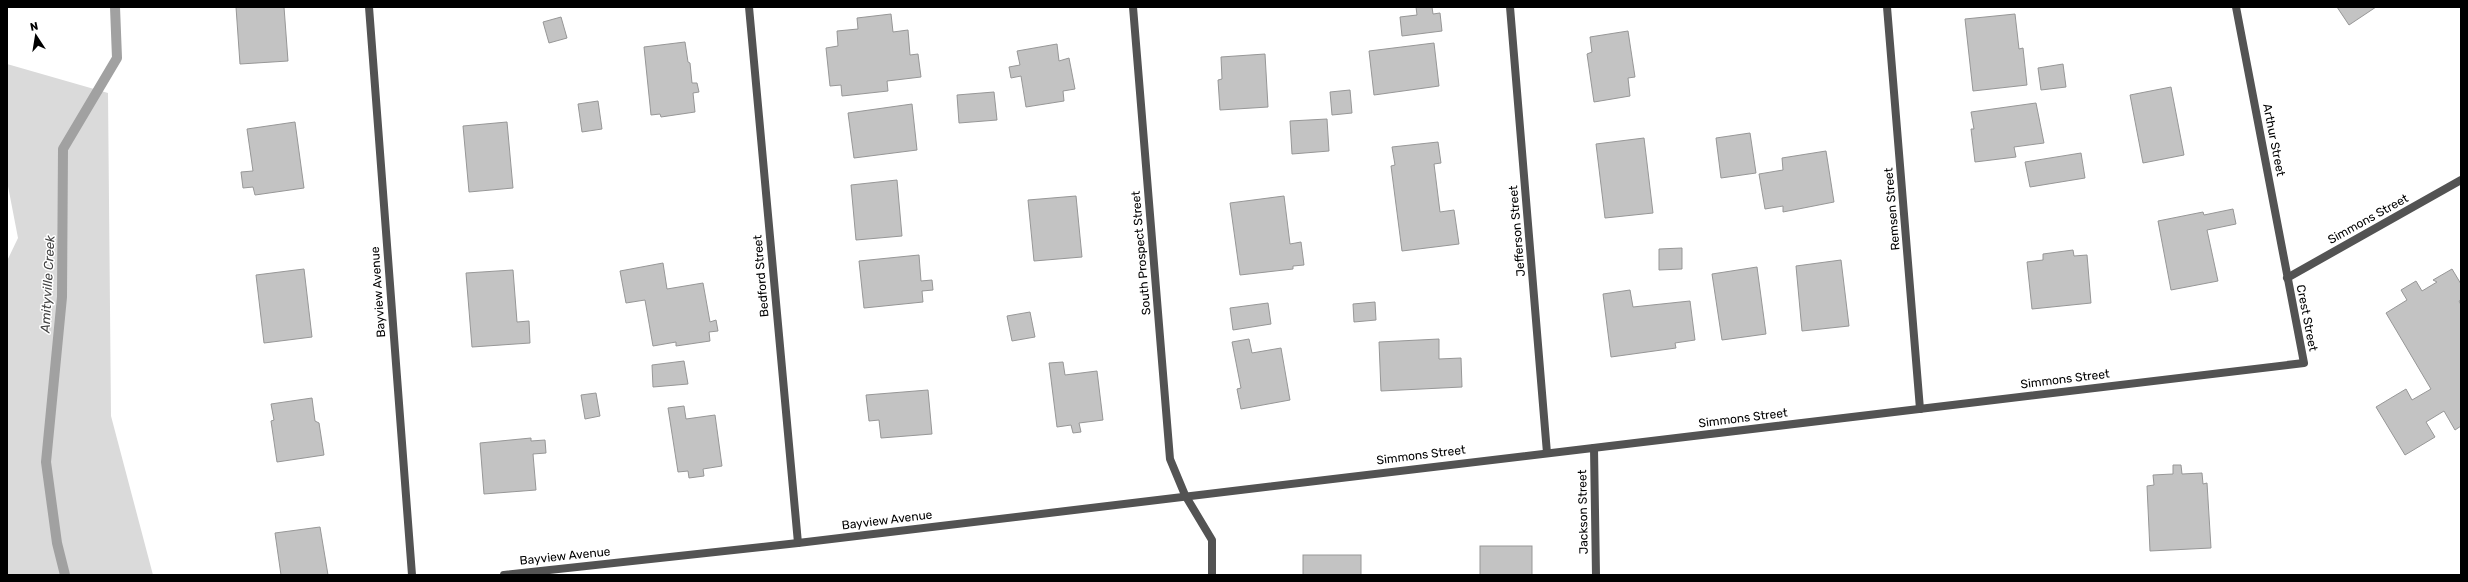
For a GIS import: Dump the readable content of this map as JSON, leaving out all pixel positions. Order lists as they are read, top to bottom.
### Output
{
  "streets": {
    "street": [
      "Arthur Street",
      "Remsen Street",
      "Simmons Street",
      "Jefferson Street",
      "South Prospect Street",
      "Bedford Street",
      "Bayview Avenue",
      "Crest Street",
      "Jackson Street"
    ]
  },
  "crossings": [
    ["Arthur Street", "Simmons Street"],
    ["Arthur Street", "Crest Street"],
    ["Remsen Street", "Simmons Street"],
    ["Simmons Street", "Jefferson Street"],
    ["Simmons Street", "South Prospect Street"],
    ["Simmons Street", "Bayview Avenue"],
    ["Simmons Street", "Crest Street"],
    ["Simmons Street", "Jackson Street"],
    ["South Prospect Street", "Bayview Avenue"],
    ["Bedford Street", "Bayview Avenue"]
  ],
  "water": ["Amityville Creek"],
  "north": "top"
}
